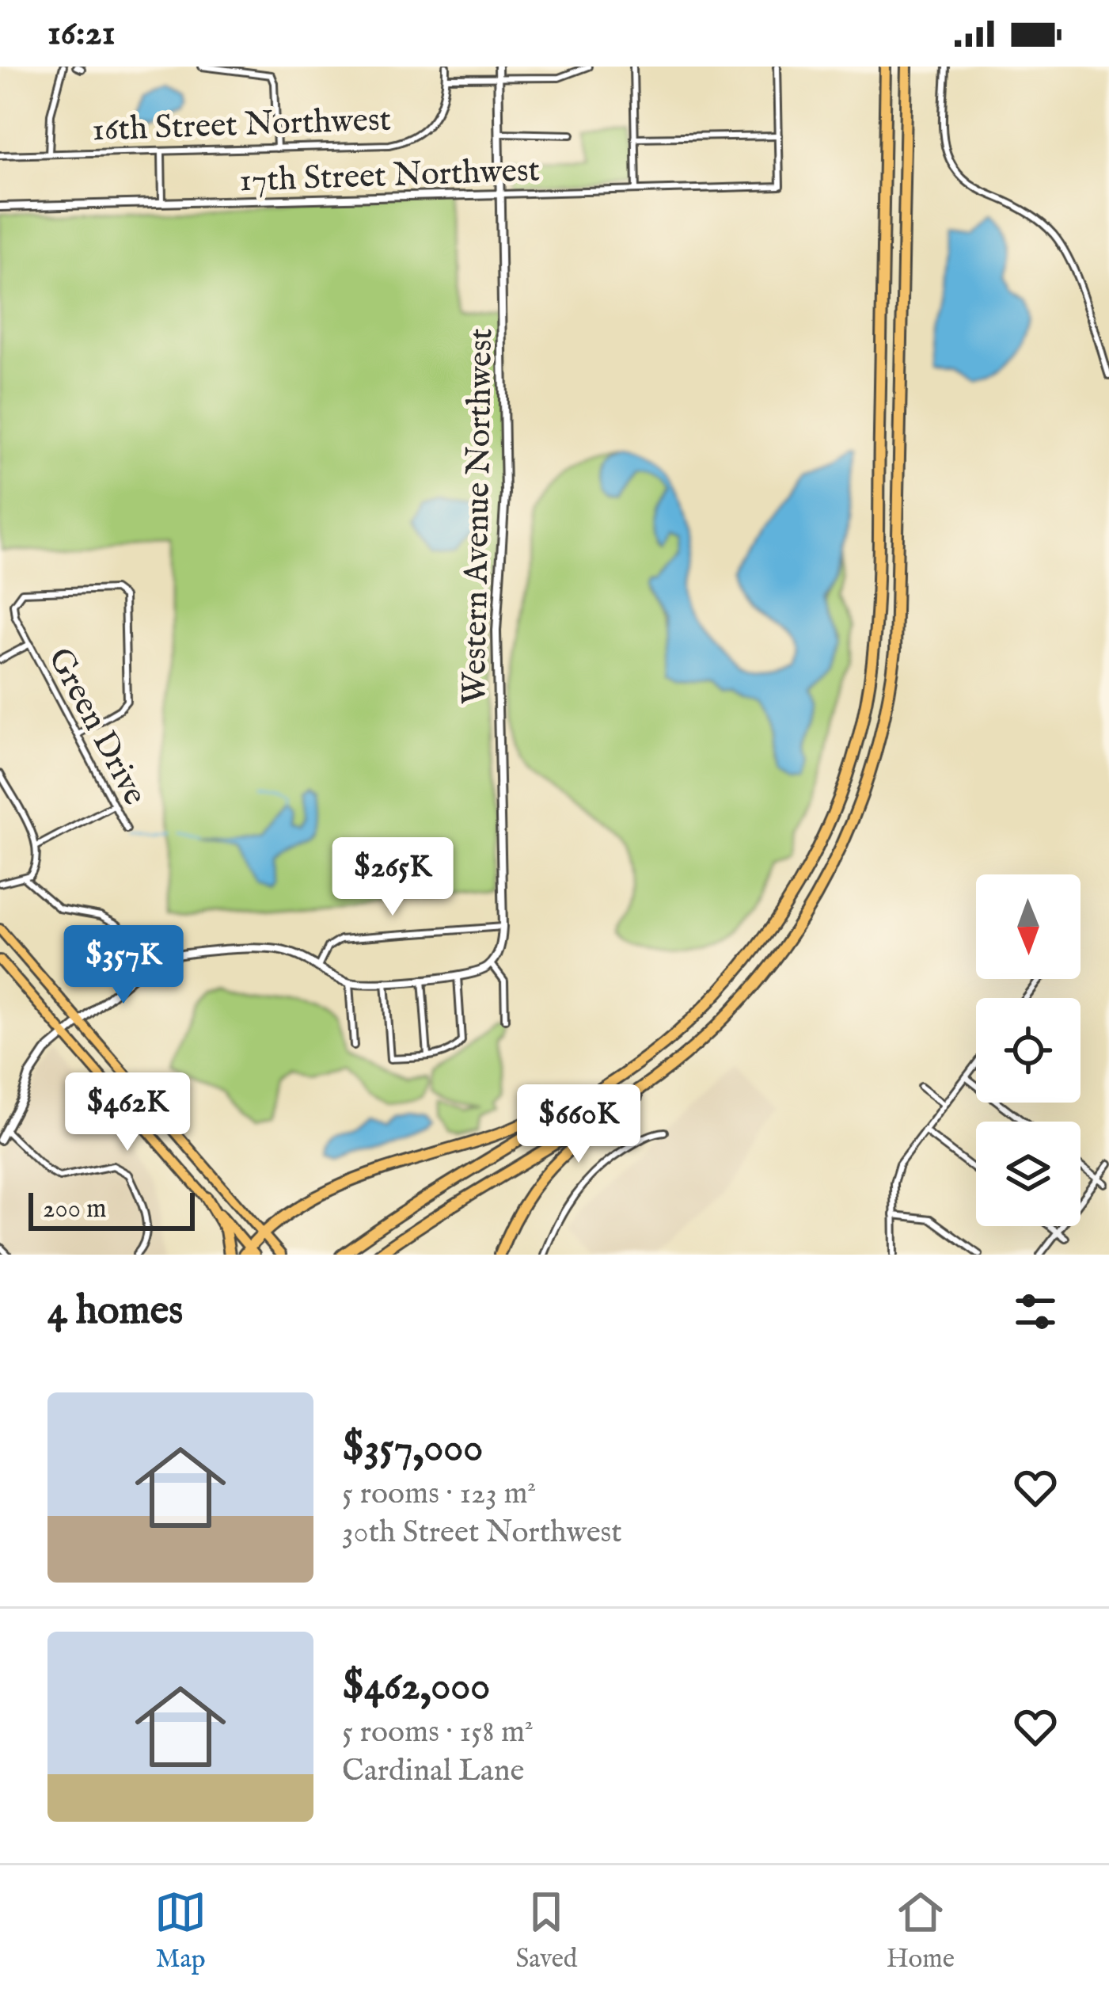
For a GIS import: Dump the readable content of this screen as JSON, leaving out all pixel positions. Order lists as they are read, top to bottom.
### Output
{
  "streets": {
    "street": [
      "16th Street Northwest",
      "17th Street Northwest",
      "Western Avenue Northwest",
      "Green Drive"
    ]
  },
  "crossings": [
    ["17th Street Northwest", "Western Avenue Northwest"]
  ],
  "scale_bar": "200 m",
  "north": "bottom",
  "page": {
    "status": "16:21",
    "price": [
      "$265K",
      "$357K",
      "$462K",
      "$660K"
    ],
    "scale": "200 m",
    "heading": "4 homes",
    "list": [
      {
        "name": "$357,000",
        "note": "5 rooms · 123 m² · 30th Street Northwest"
      },
      {
        "name": "$462,000",
        "note": "5 rooms · 158 m² · Cardinal Lane"
      }
    ],
    "tabs": ["Map", "Saved", "Home"]
  }
}
